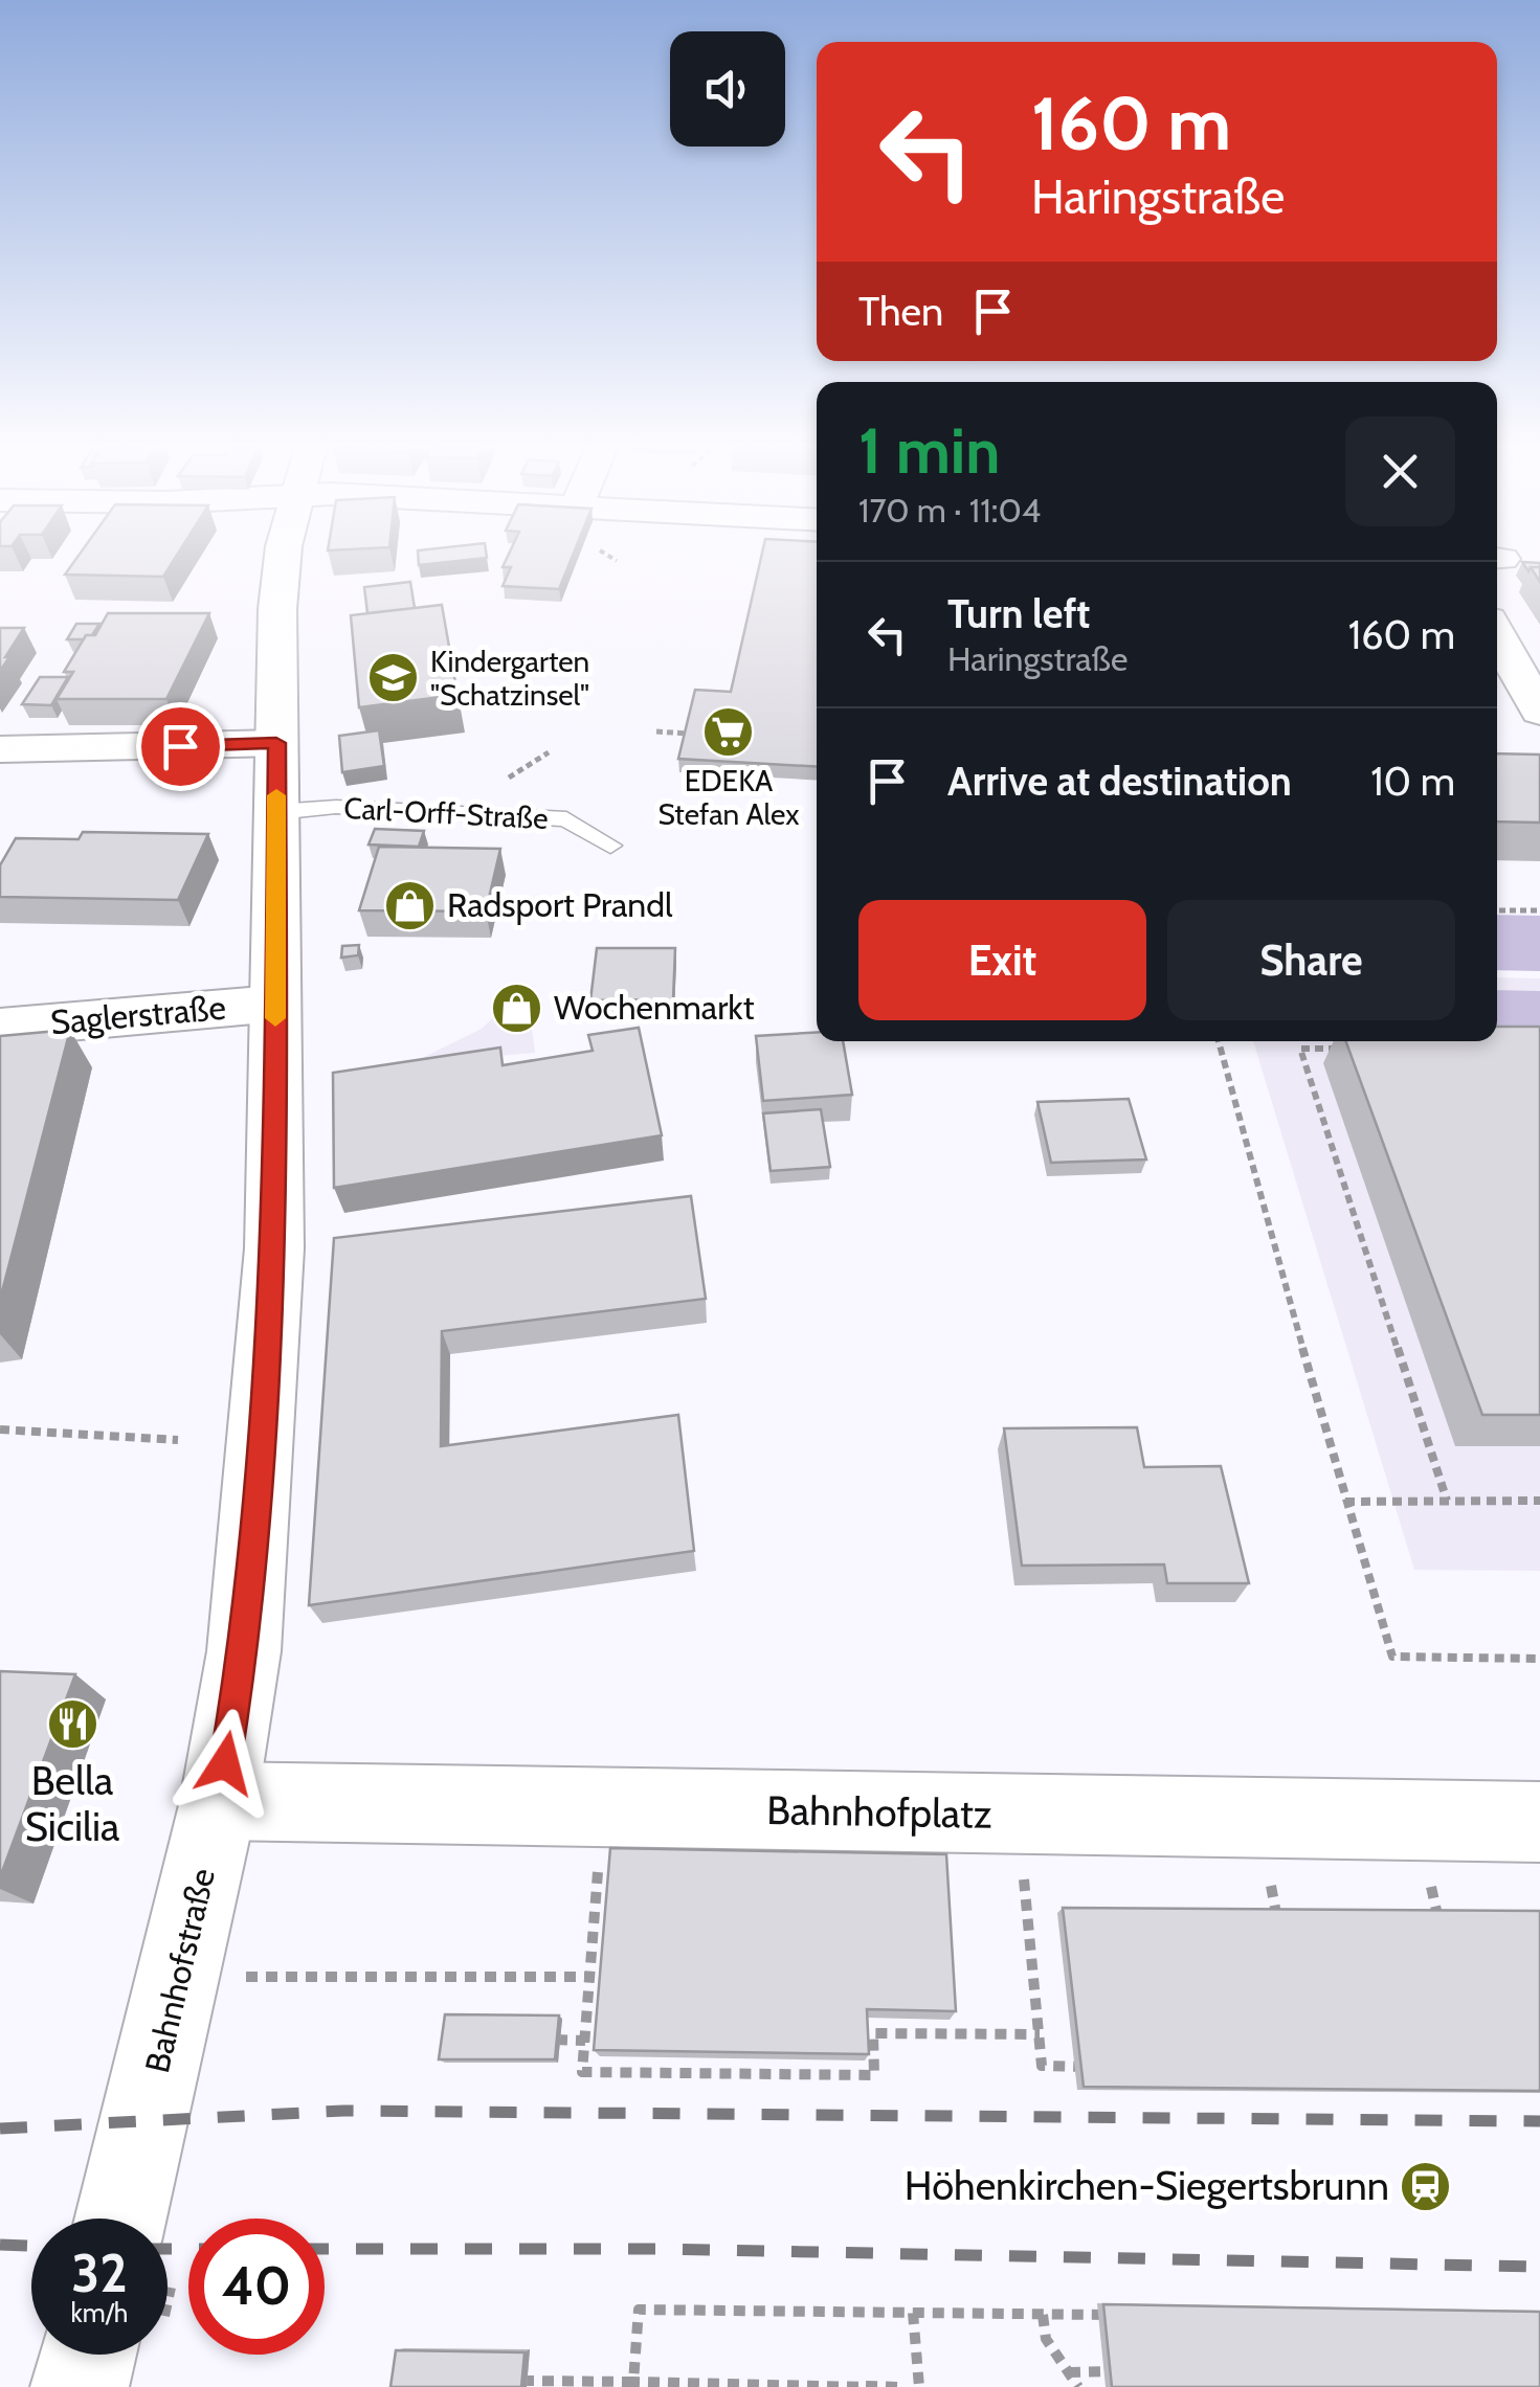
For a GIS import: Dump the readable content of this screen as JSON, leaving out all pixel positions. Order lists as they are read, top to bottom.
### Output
{
  "streets": {
    "street": ["Saglerstraße", "Bahnhofplatz", "Bahnhofstraße"],
    "lane": ["Carl-Orff-Straße"]
  },
  "crossings": [
    ["Carl-Orff-Straße", "Bahnhofstraße"],
    ["Saglerstraße", "Bahnhofstraße"],
    ["Bahnhofplatz", "Bahnhofstraße"]
  ],
  "places": {
    "school or university": ["Kindergarten \"Schatzinsel\""],
    "supermarket": ["EDEKA Stefan Alex"],
    "shop": ["Radsport Prandl", "Wochenmarkt"],
    "restaurant": ["Bella Sicilia"],
    "station": ["Höhenkirchen-Siegertsbrunn"]
  },
  "page": {
    "turn": ["160 m", "Haringstraße"],
    "then": "Then",
    "heading": ["1 min", "170 m · 11:04"],
    "list": [
      {
        "name": "Turn left",
        "note": "Haringstraße",
        "value": "160 m"
      },
      {
        "name": "Arrive at destination",
        "value": "10 m"
      }
    ],
    "buttons": ["Exit", "Share"],
    "speed": "32 km/h",
    "limit": "40"
  }
}
